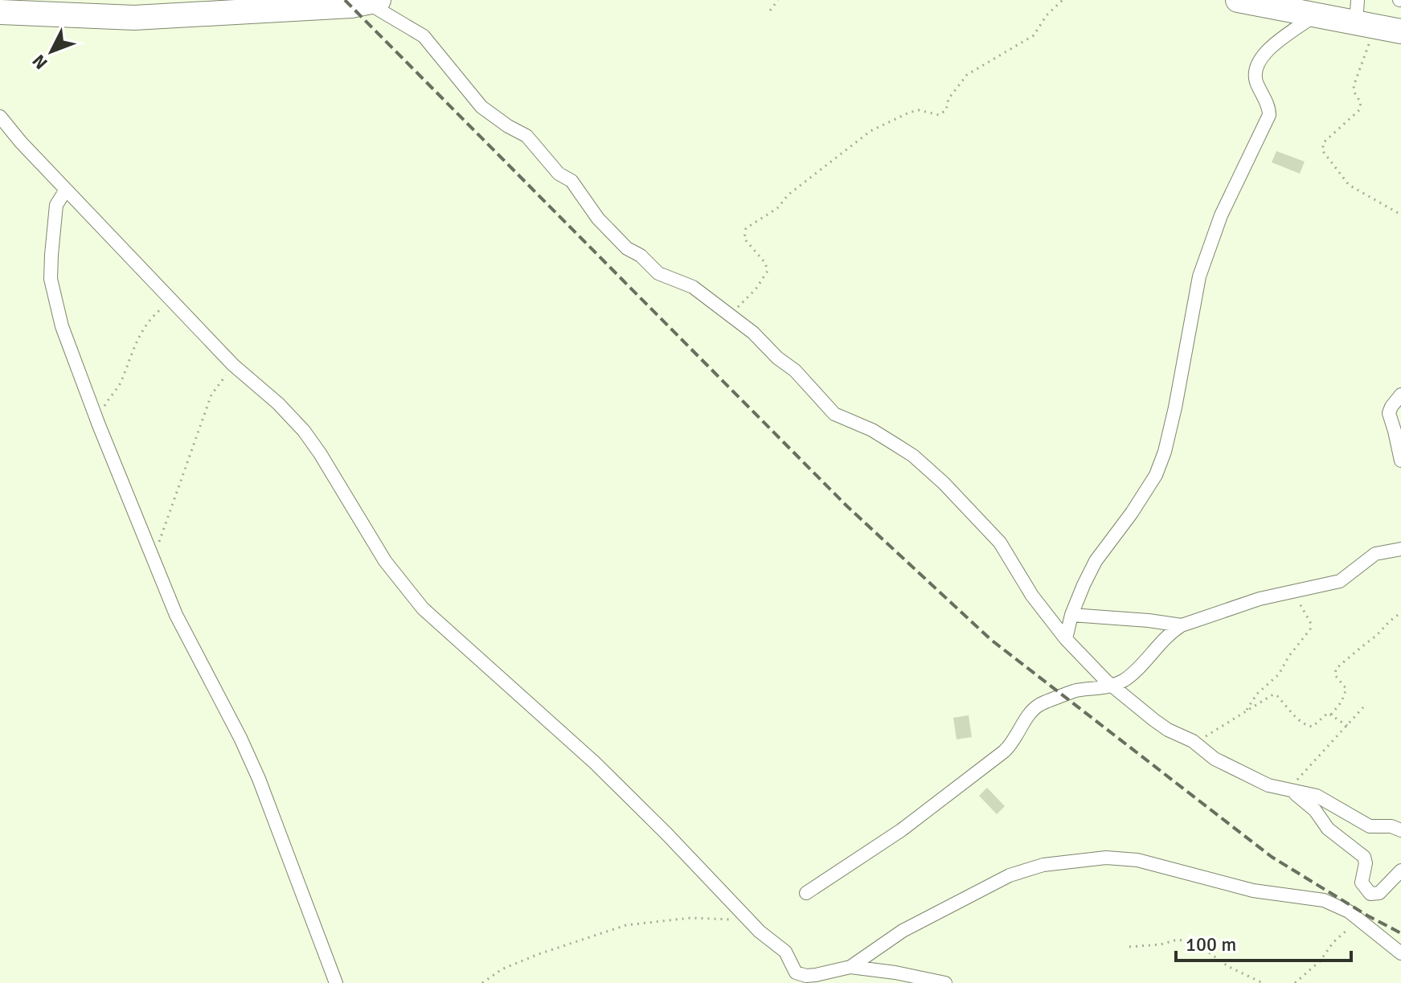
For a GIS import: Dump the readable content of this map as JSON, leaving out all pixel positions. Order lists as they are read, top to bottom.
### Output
{
  "scale_bar": "100 m",
  "north": "bottom left"
}
